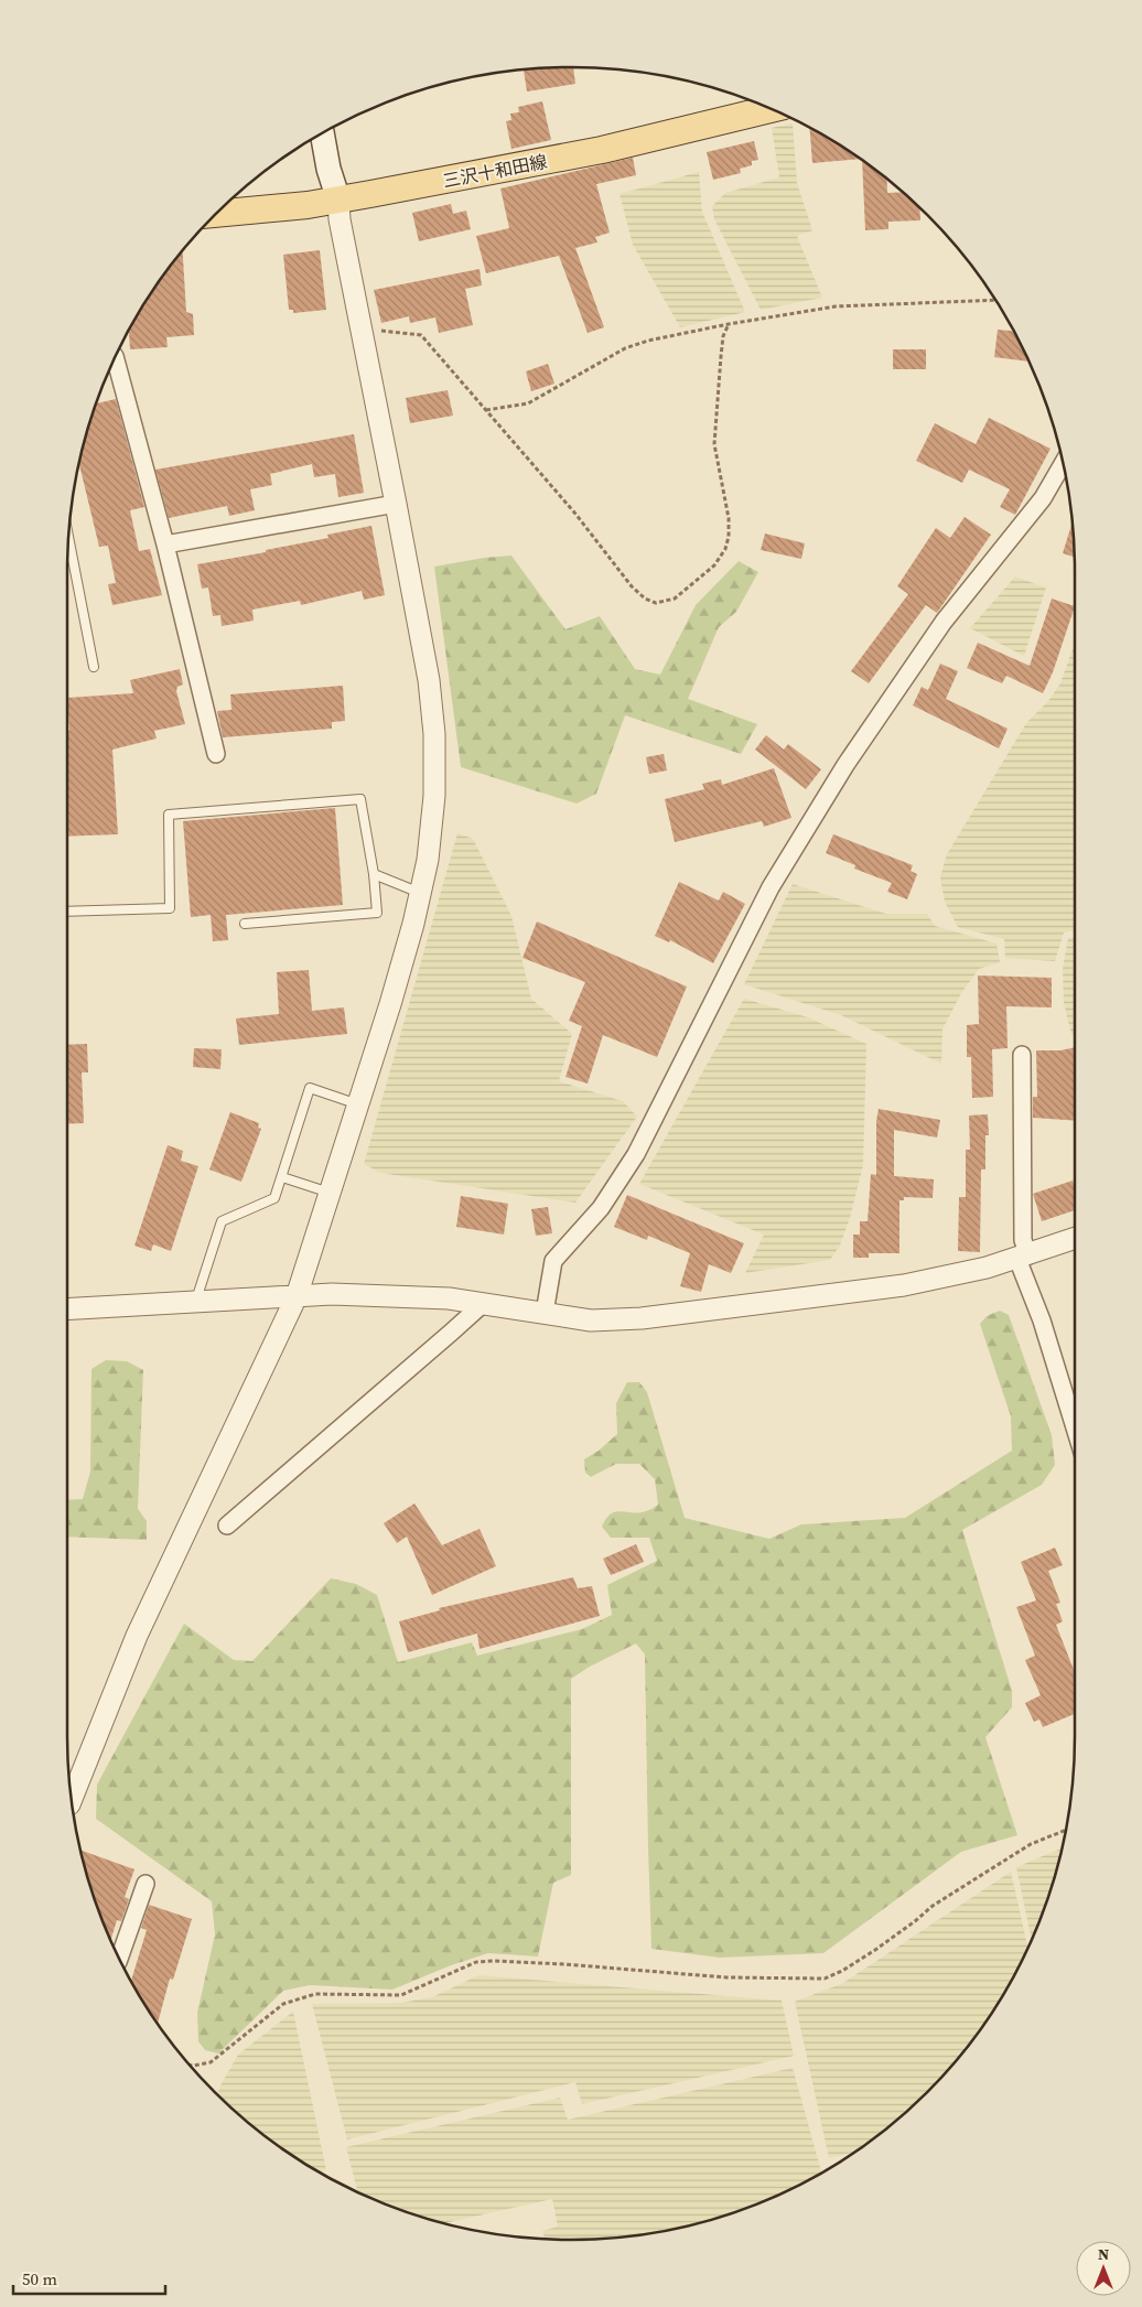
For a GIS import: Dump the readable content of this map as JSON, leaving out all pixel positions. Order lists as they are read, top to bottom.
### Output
{
  "streets": {
    "main road": ["三沢十和田線"]
  },
  "scale_bar": "50 m",
  "north": "top"
}
